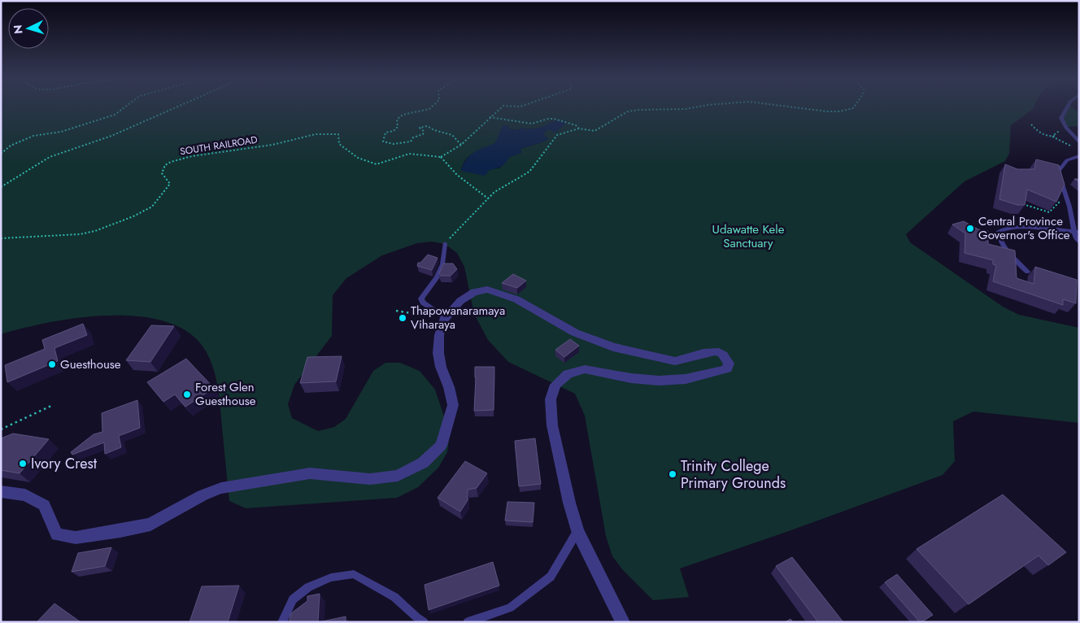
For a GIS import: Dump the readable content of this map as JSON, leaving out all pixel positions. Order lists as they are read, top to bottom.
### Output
{
  "streets": {
    "path": ["SOUTH RAILROAD"]
  },
  "parks": ["Udawatte Kele Sanctuary"],
  "places": [
    "Central Province Governor's Office",
    "Thapowanaramaya Viharaya",
    "Guesthouse",
    "Forest Glen Guesthouse",
    "Ivory Crest",
    "Trinity College Primary Grounds"
  ],
  "north": "left"
}
